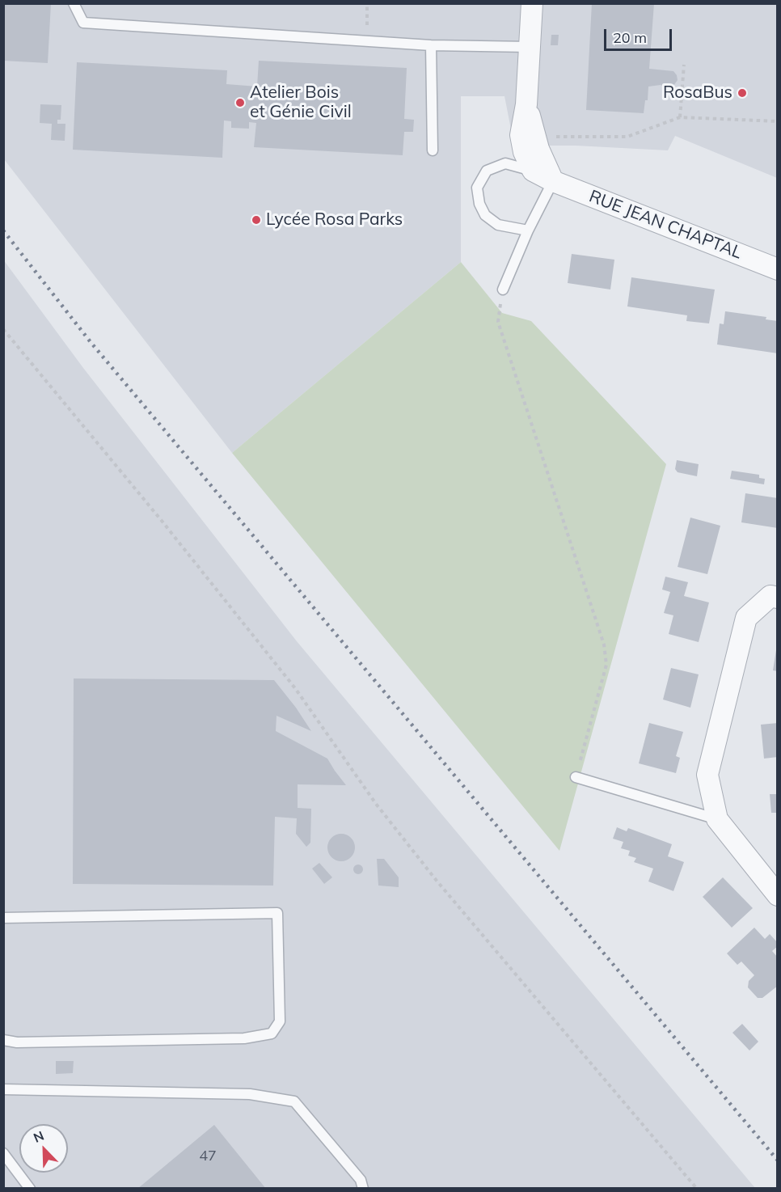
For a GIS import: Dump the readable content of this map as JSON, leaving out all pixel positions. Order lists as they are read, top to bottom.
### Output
{
  "streets": {
    "street": ["RUE JEAN CHAPTAL"]
  },
  "places": ["RosaBus", "Atelier Bois et Génie Civil", "Lycée Rosa Parks"],
  "house_numbers": ["47"],
  "scale_bar": "20 m",
  "north": "top left"
}
